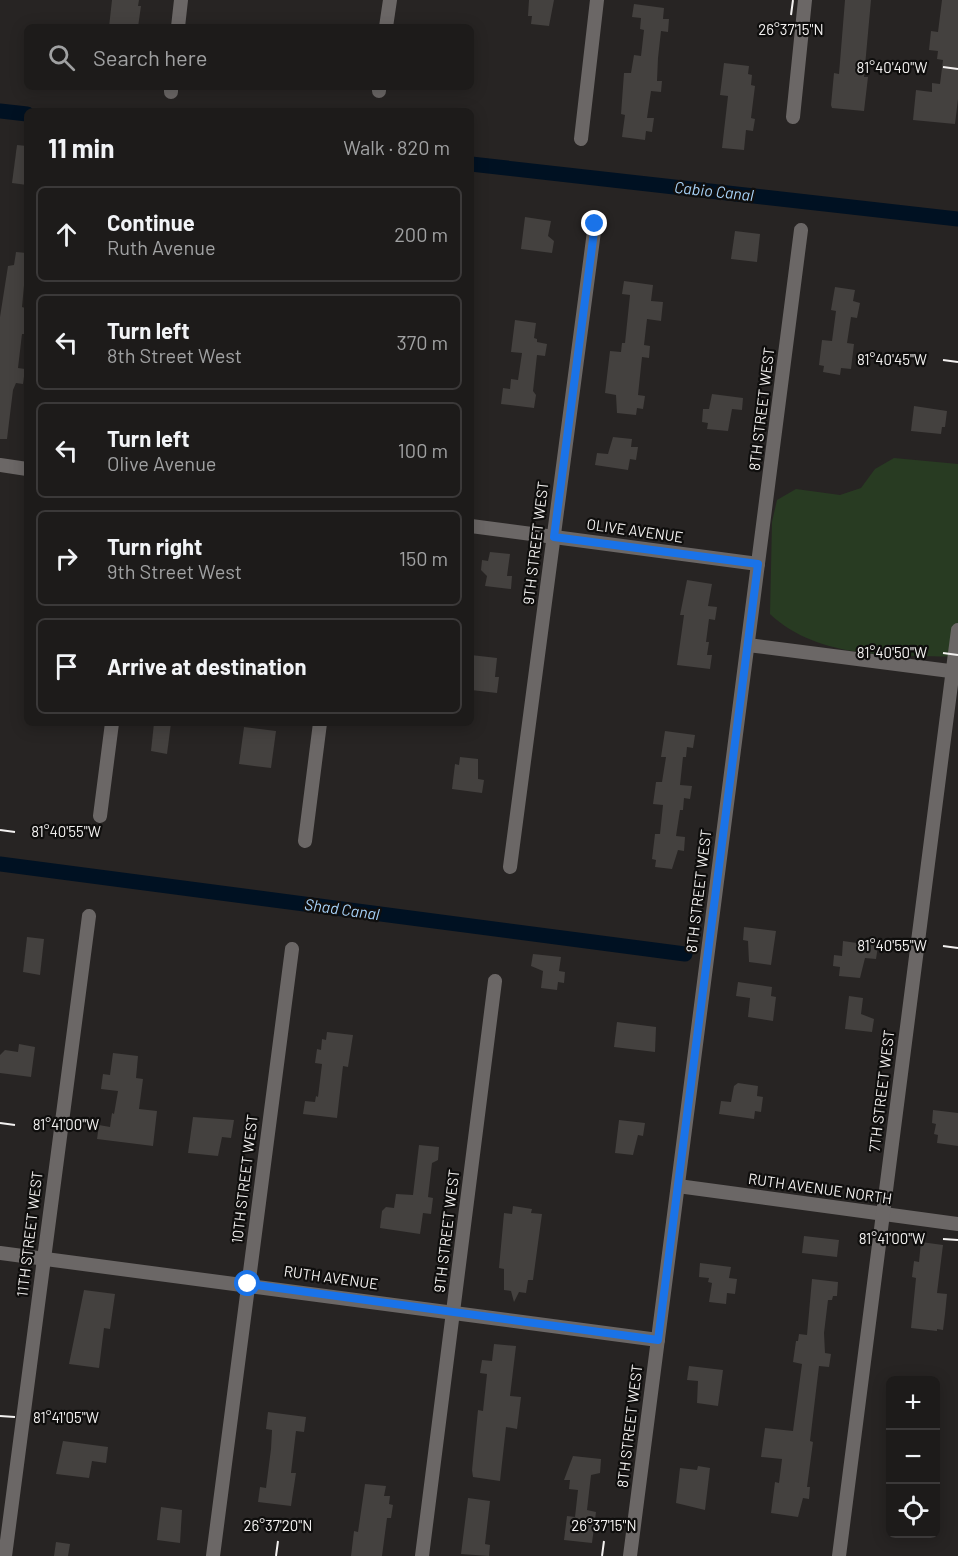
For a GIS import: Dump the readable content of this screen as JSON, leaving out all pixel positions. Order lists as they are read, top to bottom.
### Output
{
  "streets": {
    "street": [
      "8TH STREET WEST",
      "OLIVE AVENUE",
      "9TH STREET WEST",
      "7TH STREET WEST",
      "10TH STREET WEST",
      "RUTH AVENUE NORTH",
      "11TH STREET WEST",
      "RUTH AVENUE"
    ]
  },
  "crossings": [
    ["8TH STREET WEST", "OLIVE AVENUE"],
    ["8TH STREET WEST", "RUTH AVENUE NORTH"],
    ["8TH STREET WEST", "RUTH AVENUE"],
    ["OLIVE AVENUE", "9TH STREET WEST"],
    ["9TH STREET WEST", "RUTH AVENUE"],
    ["7TH STREET WEST", "RUTH AVENUE NORTH"],
    ["10TH STREET WEST", "RUTH AVENUE"],
    ["11TH STREET WEST", "RUTH AVENUE"]
  ],
  "water": ["Cabio Canal", "Shad Canal"],
  "page": {
    "search": "Search here",
    "heading": ["11 min", "Walk · 820 m"],
    "list": [
      ["Continue", "Ruth Avenue", "200 m"],
      ["Turn left", "8th Street West", "370 m"],
      ["Turn left", "Olive Avenue", "100 m"],
      ["Turn right", "9th Street West", "150 m"],
      "Arrive at destination"
    ],
    "map_buttons": ["+", "−"]
  },
  "coordinates": [
    "26°37'15\"N",
    "81°40'40\"W",
    "81°40'45\"W",
    "81°40'50\"W",
    "81°40'55\"W",
    "81°41'00\"W",
    "81°41'05\"W",
    "26°37'20\"N"
  ]
}
